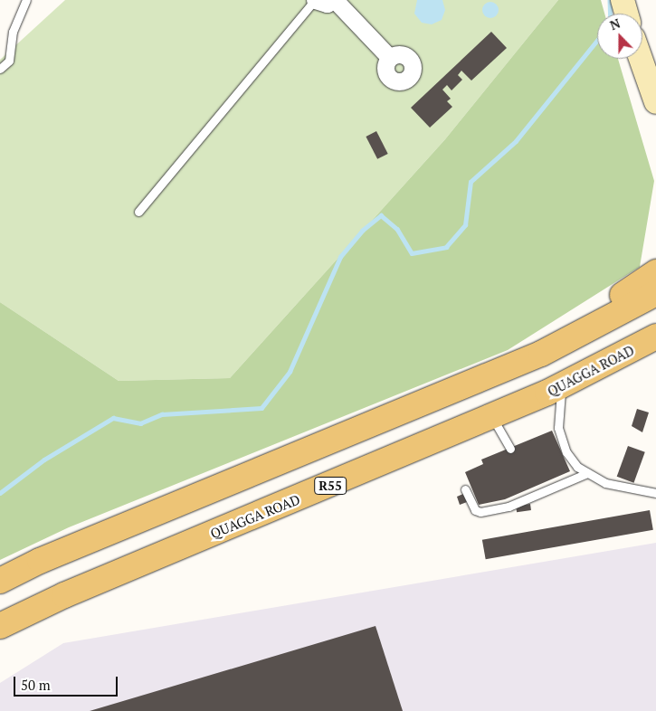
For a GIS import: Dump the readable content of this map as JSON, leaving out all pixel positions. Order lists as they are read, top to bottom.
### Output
{
  "streets": {
    "main road": ["QUAGGA ROAD", "R55"]
  },
  "scale_bar": "50 m",
  "north": "top"
}
